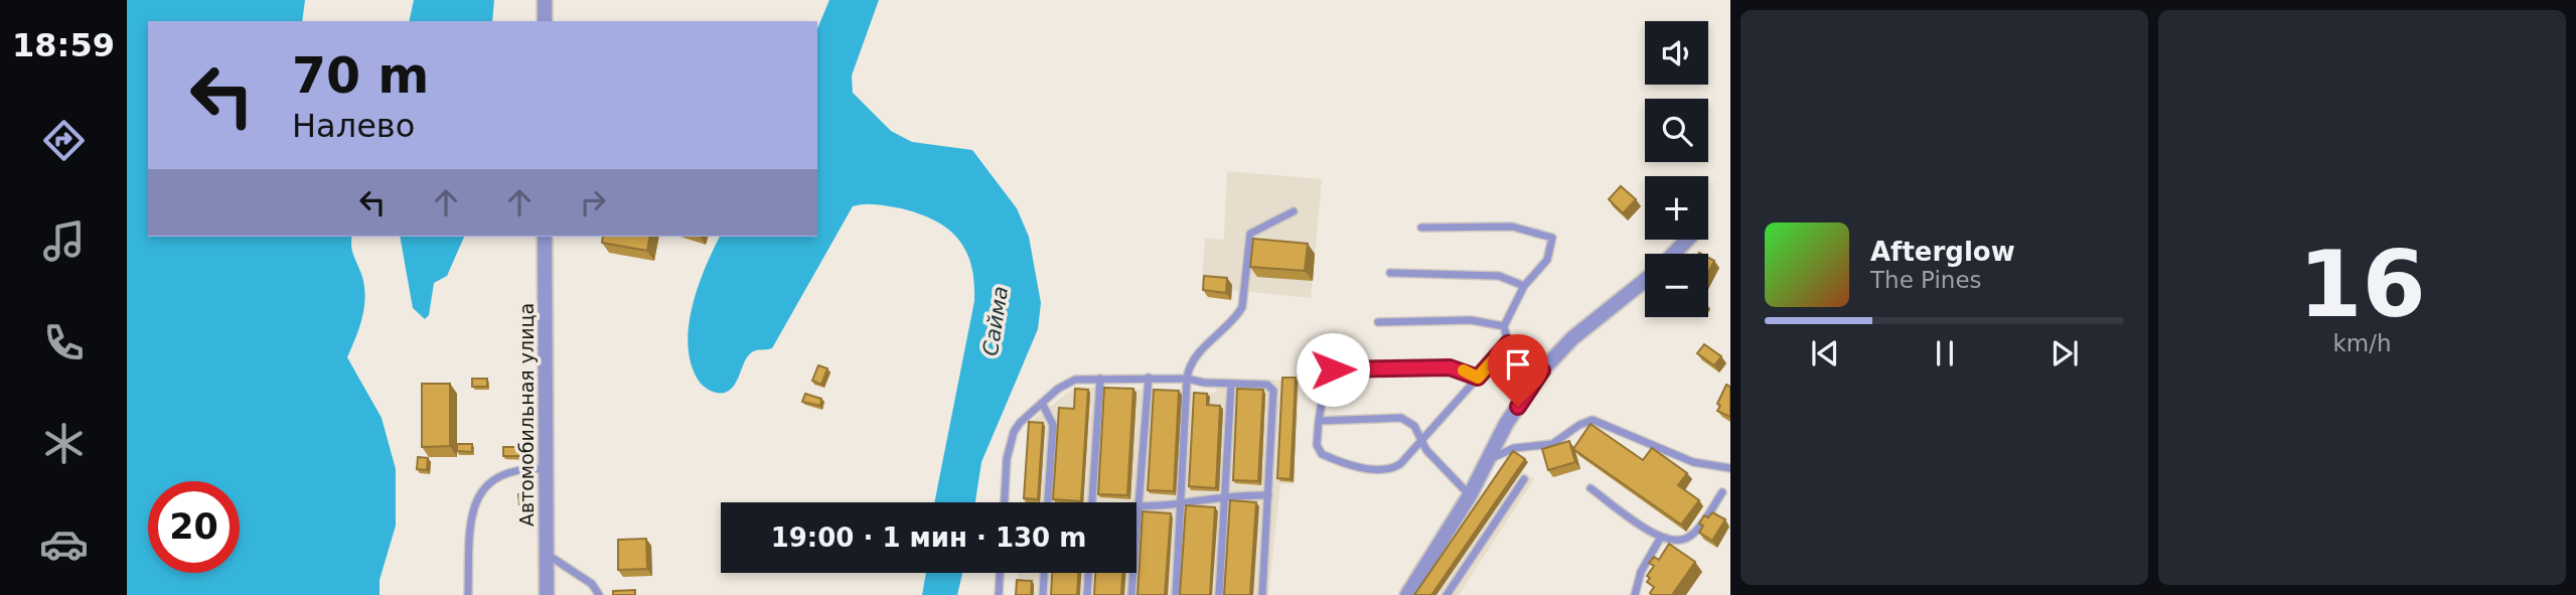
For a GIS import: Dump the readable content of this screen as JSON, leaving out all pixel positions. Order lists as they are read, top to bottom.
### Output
{
  "streets": {
    "street": ["Автомобильная улица"]
  },
  "water": ["Сайма"],
  "page": {
    "tabs": "18:59",
    "tile": ["16", "km/h"],
    "map_buttons": ["+", "−"],
    "turn": ["70 m", "Налево"],
    "song": ["Afterglow", "The Pines"],
    "limit": "20",
    "trip": "19:00 · 1 мин · 130 m"
  }
}
